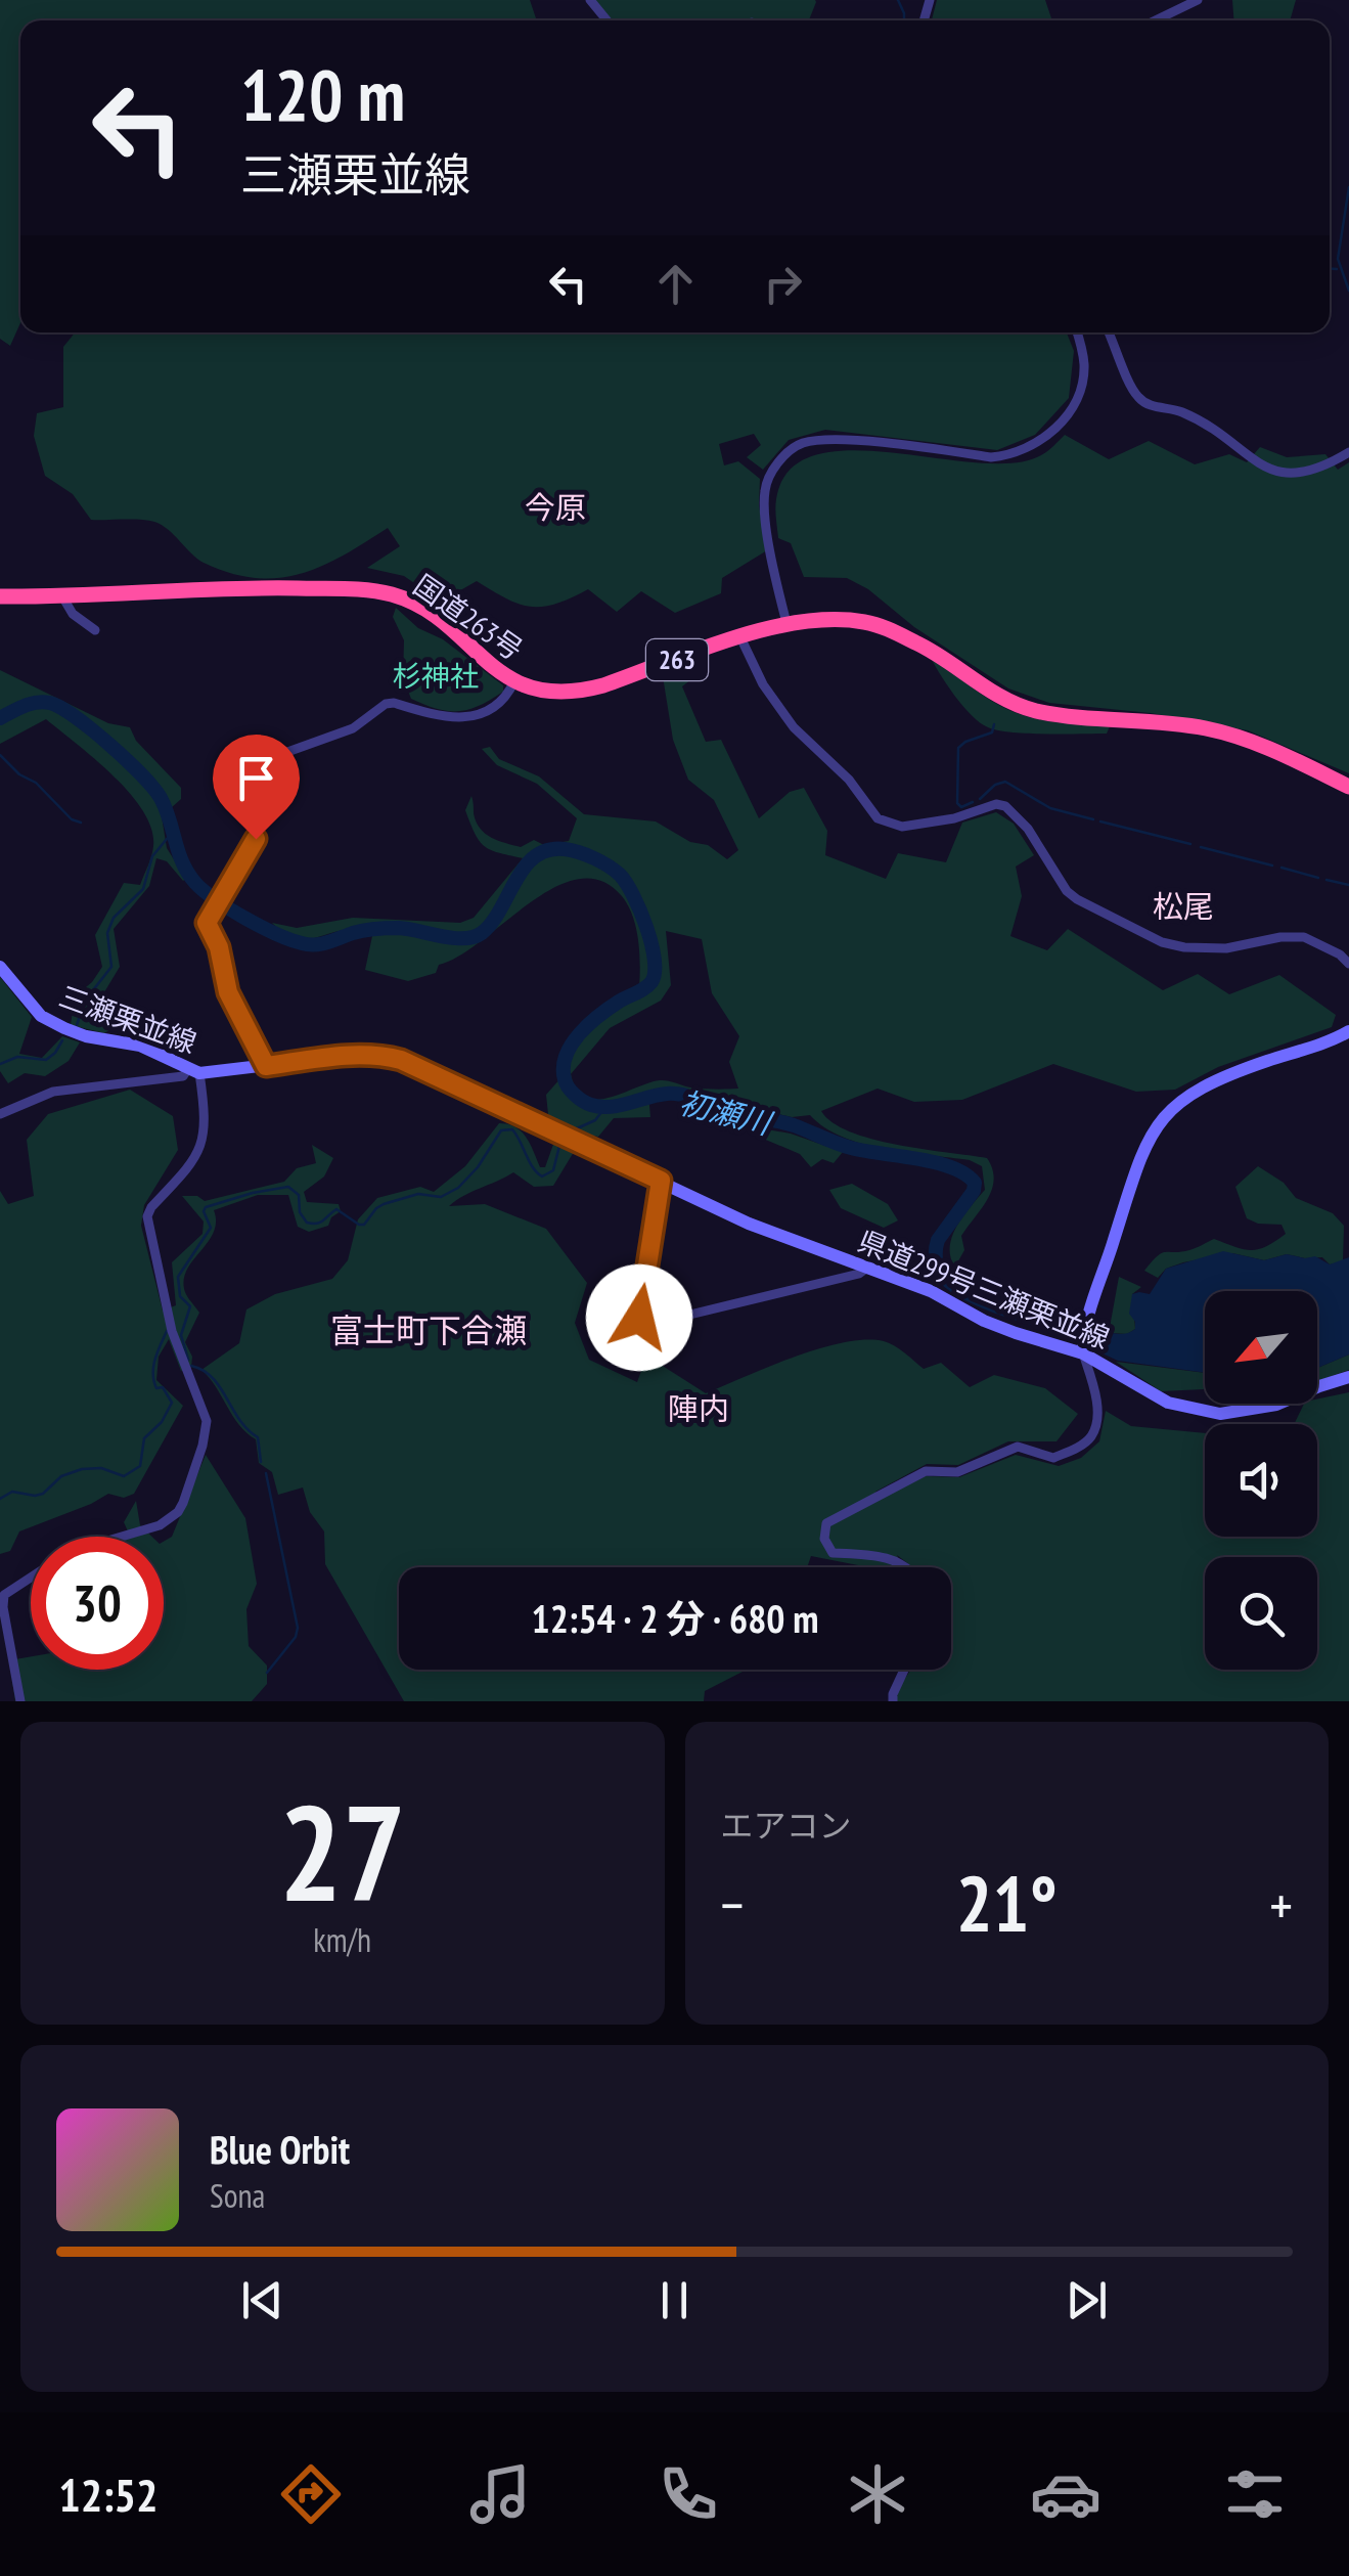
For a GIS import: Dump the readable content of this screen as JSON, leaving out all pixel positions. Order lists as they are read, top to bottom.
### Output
{
  "streets": {
    "highway": ["国道263号", "263"],
    "main road": ["三瀬栗並線", "県道299号三瀬栗並線"]
  },
  "crossings": [
    ["三瀬栗並線", "県道299号三瀬栗並線"]
  ],
  "districts": [
    "今原",
    "松尾",
    "富士町下合瀬",
    "陣内"
  ],
  "water": ["初瀬川"],
  "parks": ["杉神社"],
  "north": "bottom left",
  "page": {
    "turn": ["120 m", "三瀬栗並線"],
    "limit": "30",
    "trip": "12:54 · 2 分 · 680 m",
    "tile": [
      ["27", "km/h"],
      "エアコン"
    ],
    "heat": ["−", "21°", "+"],
    "song": ["Blue Orbit", "Sona"],
    "tabs": "12:52"
  }
}
